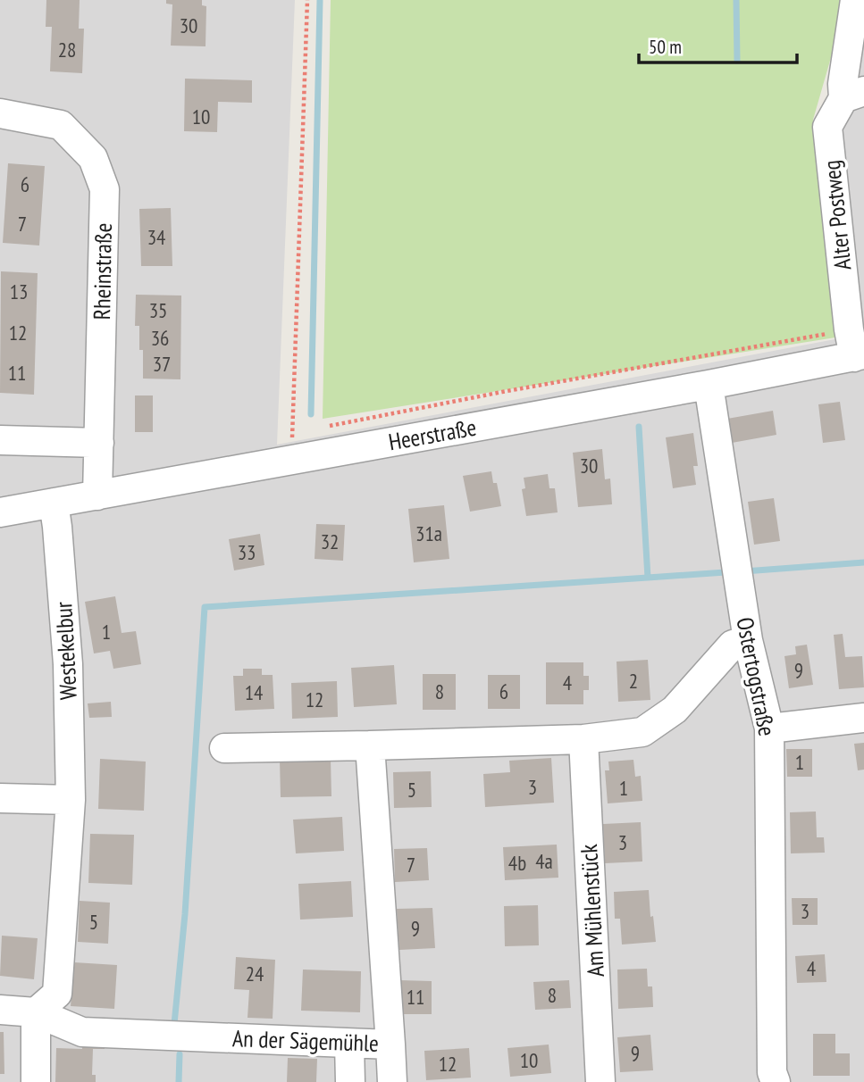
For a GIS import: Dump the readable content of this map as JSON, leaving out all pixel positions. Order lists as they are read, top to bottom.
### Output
{
  "streets": {
    "street": [
      "Alter Postweg",
      "Rheinstraße",
      "Heerstraße",
      "Westekelbur",
      "Ostertogstraße",
      "Am Mühlenstück",
      "An der Sägemühle"
    ]
  },
  "crossings": [
    ["Alter Postweg", "Heerstraße"],
    ["Rheinstraße", "Heerstraße"],
    ["Heerstraße", "Westekelbur"],
    ["Heerstraße", "Ostertogstraße"],
    ["Westekelbur", "An der Sägemühle"]
  ],
  "house_numbers": [
    "30",
    "28",
    "10",
    "6",
    "7",
    "34",
    "13",
    "35",
    "12",
    "36",
    "37",
    "11",
    "30",
    "31a",
    "32",
    "33",
    "1",
    "9",
    "2",
    "4",
    "8",
    "6",
    "14",
    "12",
    "1",
    "3",
    "1",
    "5",
    "3",
    "4a",
    "4b",
    "7",
    "3",
    "5",
    "9",
    "4",
    "24",
    "8",
    "11",
    "9",
    "10",
    "12"
  ],
  "scale_bar": "50 m"
}
